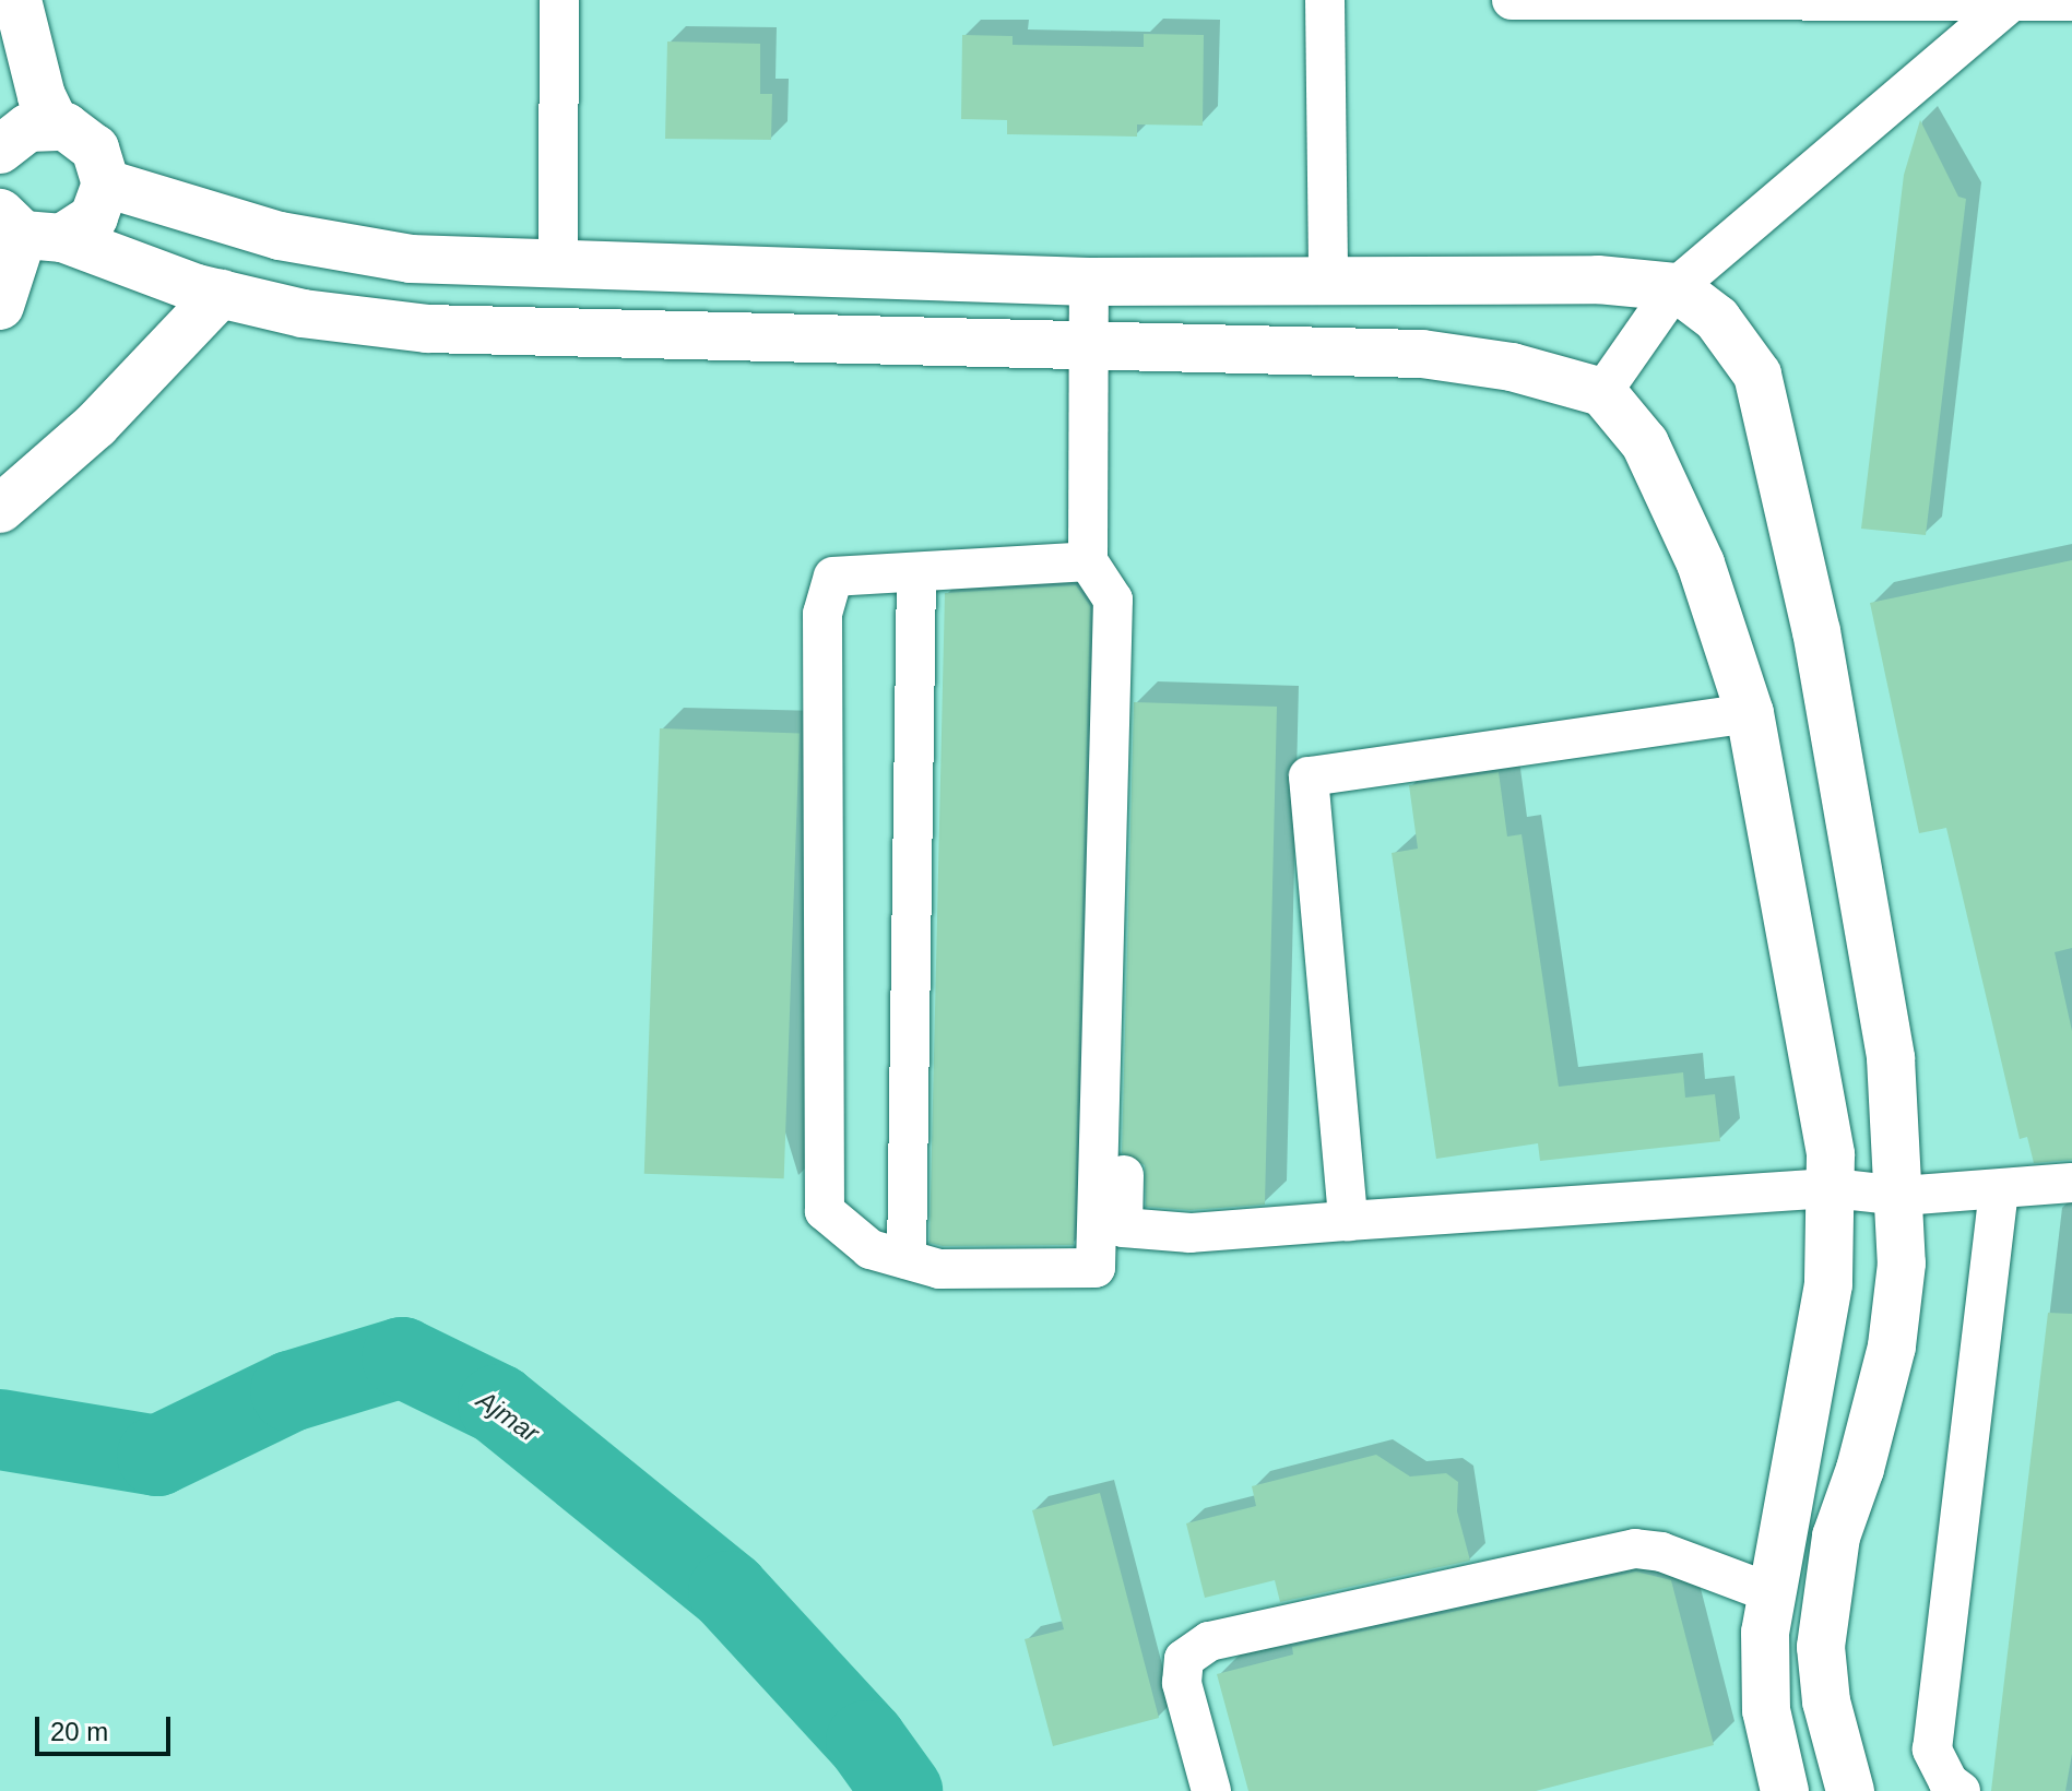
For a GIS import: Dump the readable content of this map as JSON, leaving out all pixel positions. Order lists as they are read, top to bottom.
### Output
{
  "water": ["Ajmar"],
  "scale_bar": "20 m"
}
